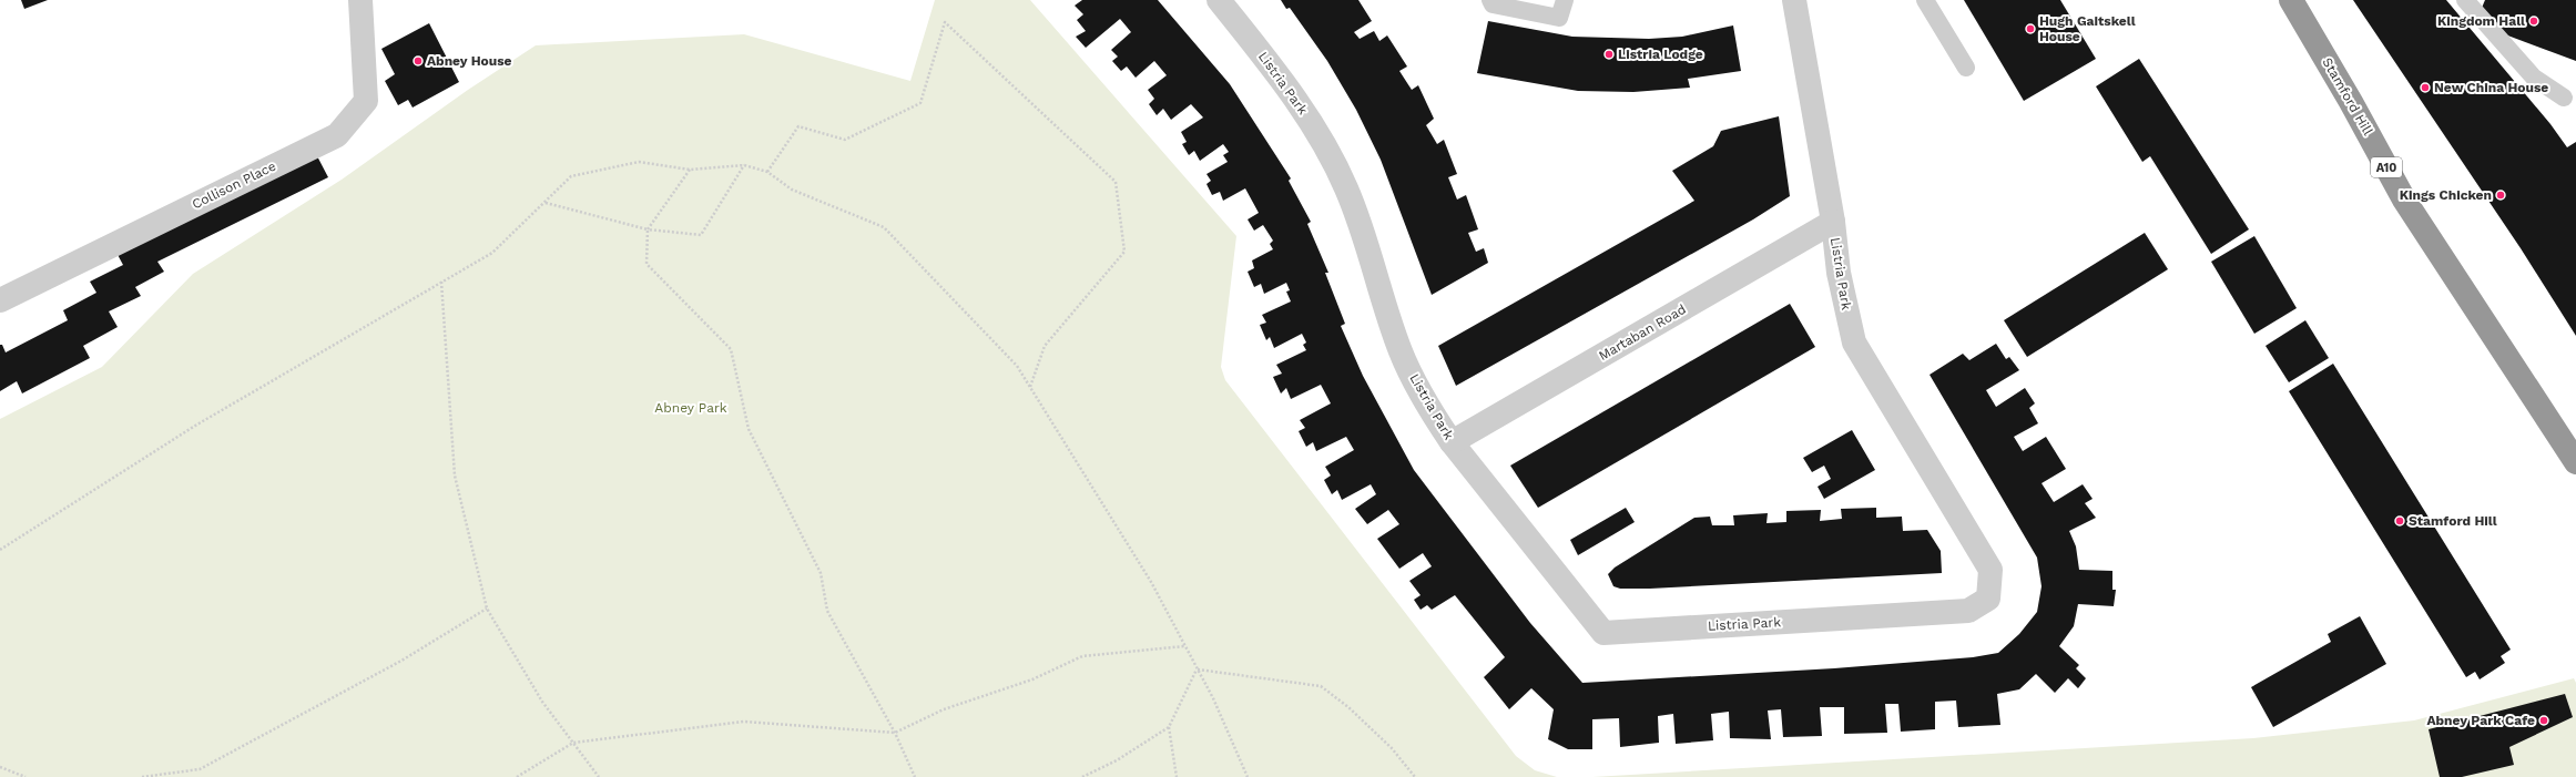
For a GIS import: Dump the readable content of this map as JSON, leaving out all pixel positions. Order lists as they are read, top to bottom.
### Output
{
  "streets": {
    "highway": ["Stamford Hill", "A10"],
    "street": ["Listria Park", "Collison Place", "Martaban Road"]
  },
  "crossings": [
    ["Listria Park", "Martaban Road"]
  ],
  "parks": ["Abney Park"],
  "places": [
    "Kingdom Hall",
    "Hugh Gaitskell House",
    "Listria Lodge",
    "Abney House",
    "New China House",
    "Kings Chicken",
    "Stamford Hill",
    "Abney Park Cafe"
  ]
}
